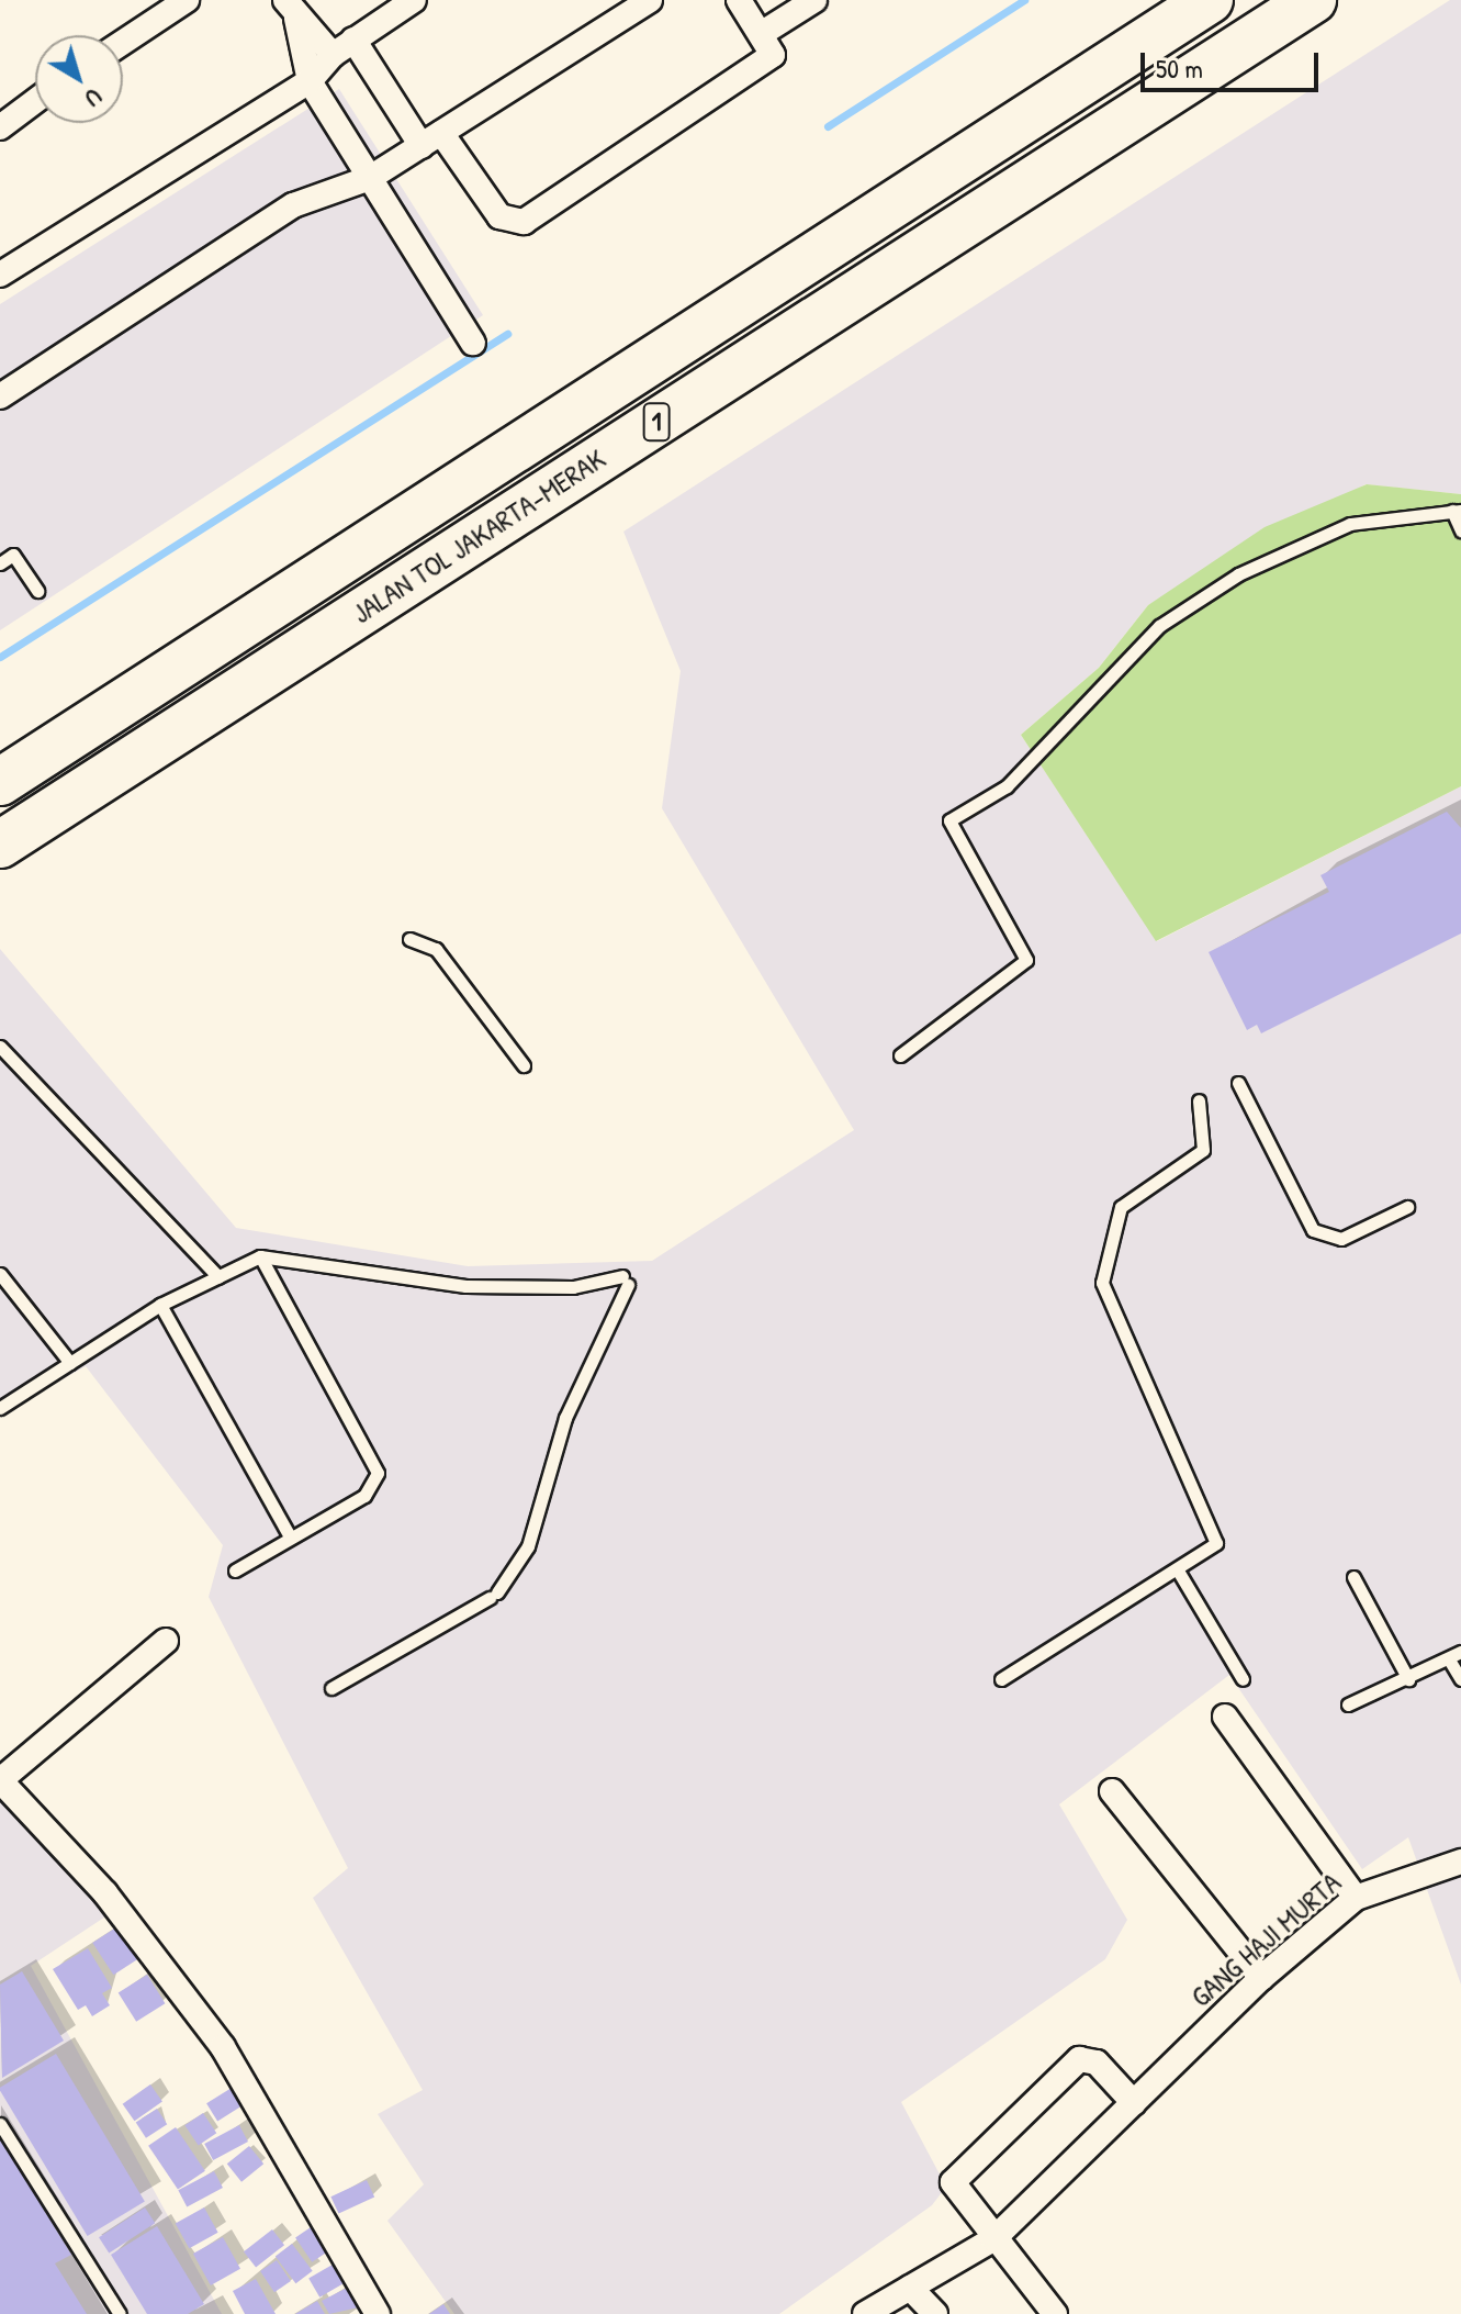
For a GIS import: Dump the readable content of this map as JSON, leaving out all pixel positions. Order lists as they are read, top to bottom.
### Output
{
  "streets": {
    "highway": ["1", "JALAN TOL JAKARTA–MERAK"],
    "street": ["GANG HAJI MURTA"]
  },
  "scale_bar": "50 m",
  "north": "bottom right"
}
